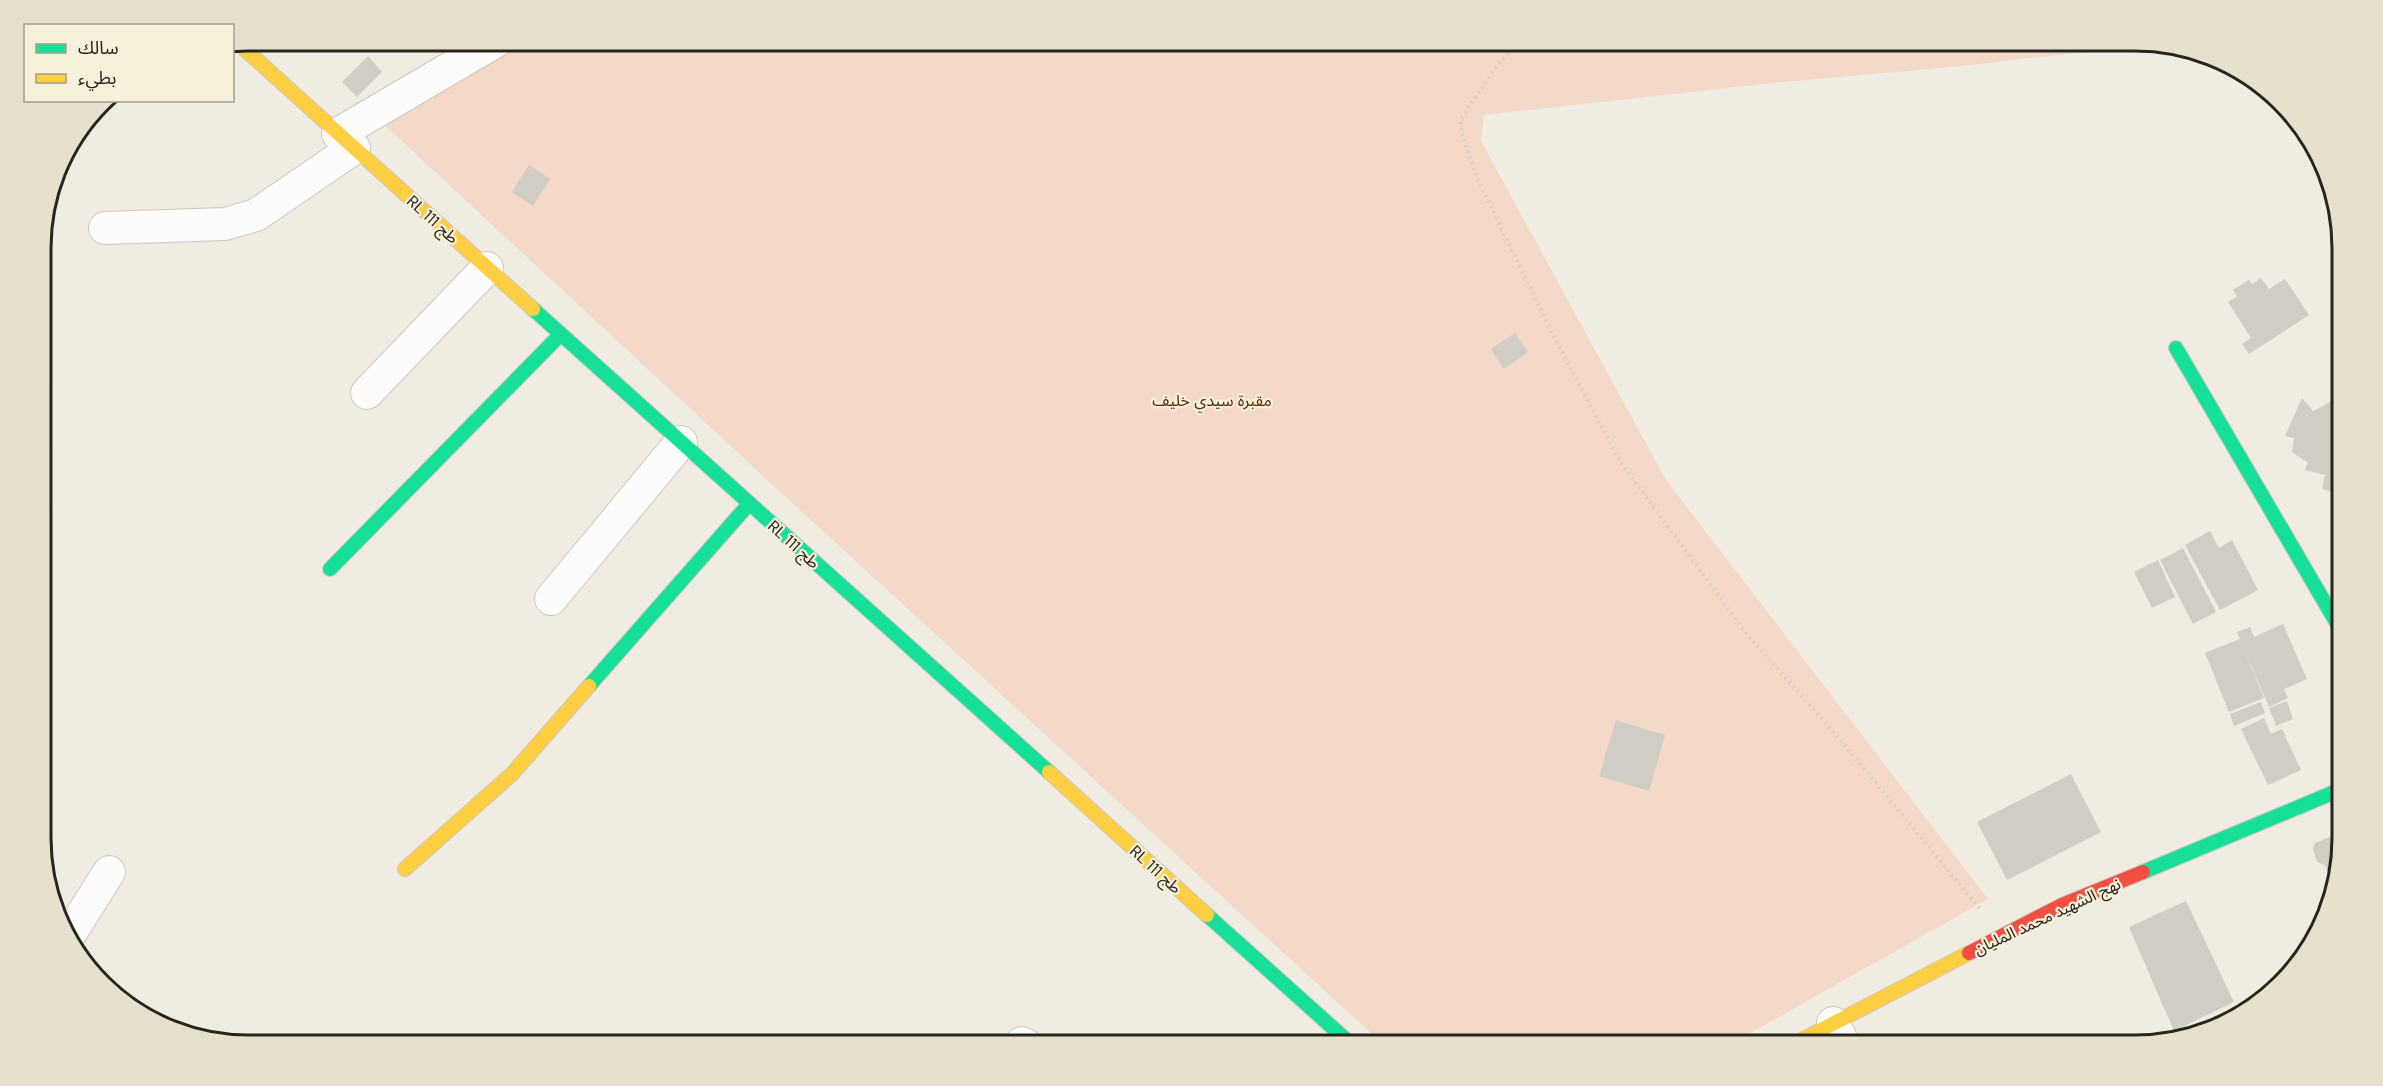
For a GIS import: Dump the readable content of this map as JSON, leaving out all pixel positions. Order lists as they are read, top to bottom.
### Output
{
  "streets": {
    "street": ["RL طج 111", "نهج الشهيد محمد المليان"]
  },
  "parks": ["مقبرة سيدي خليف"],
  "legend": ["سالك", "بطيء"]
}
